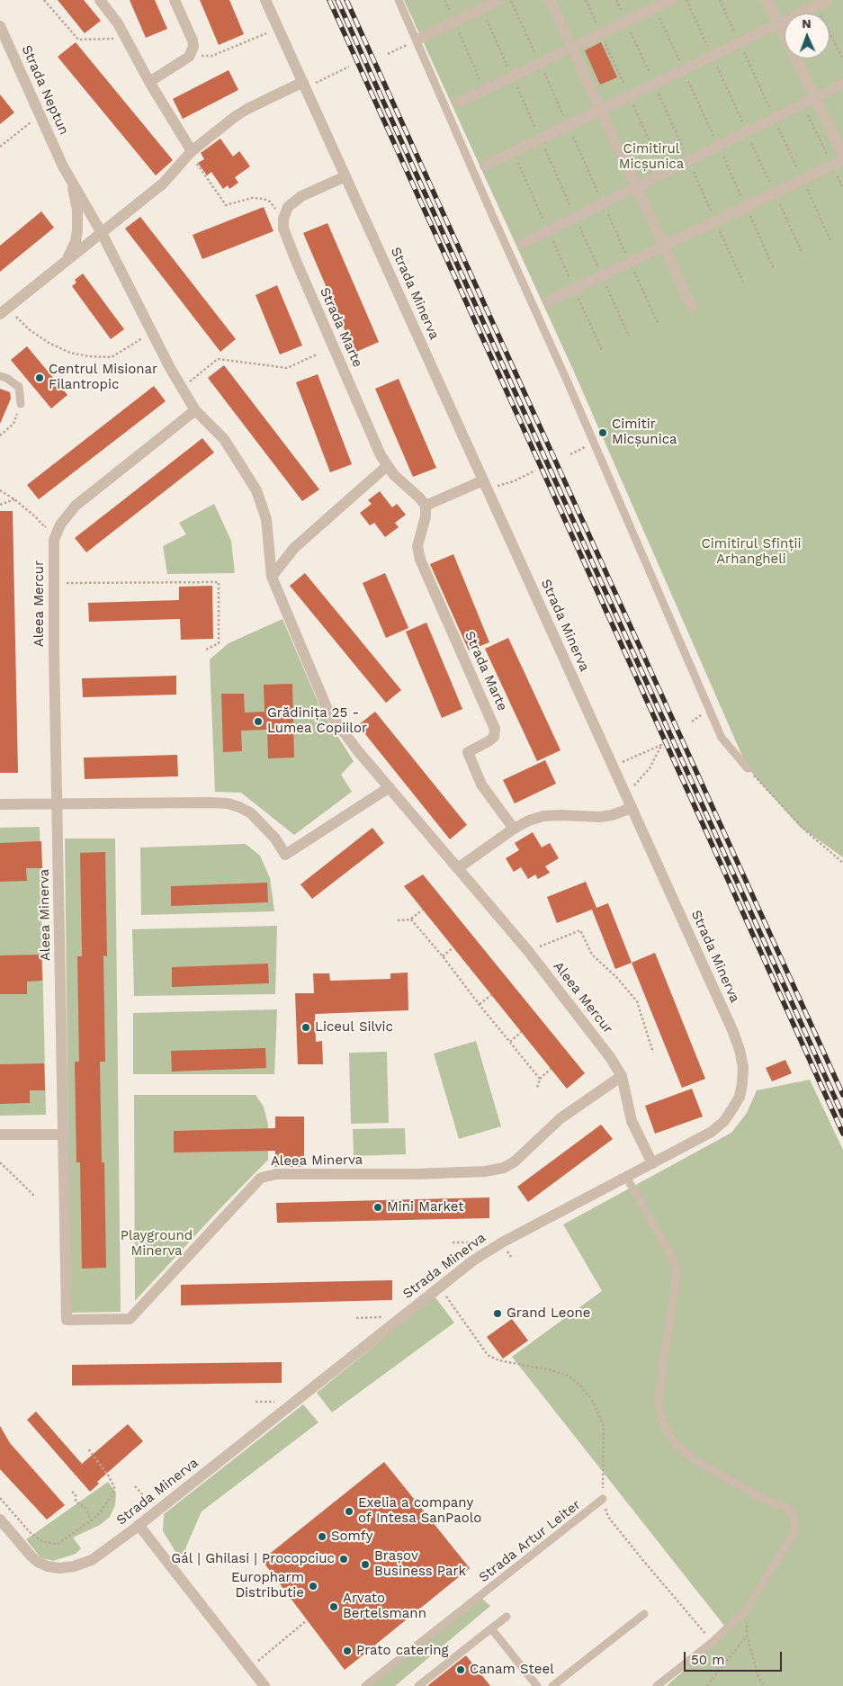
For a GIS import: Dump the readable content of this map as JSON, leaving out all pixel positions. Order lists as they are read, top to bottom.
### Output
{
  "streets": {
    "street": [
      "Strada Neptun",
      "Strada Minerva",
      "Strada Marte",
      "Aleea Mercur",
      "Aleea Minerva"
    ],
    "lane": ["Strada Artur Leiter"]
  },
  "crossings": [
    ["Strada Neptun", "Strada Minerva"],
    ["Strada Neptun", "Aleea Mercur"],
    ["Strada Minerva", "Aleea Mercur"],
    ["Aleea Mercur", "Aleea Minerva"]
  ],
  "parks": ["Cimitirul Micșunica", "Cimitirul Sfinții Arhangheli", "Playground Minerva"],
  "places": [
    "Centrul Misionar Filantropic",
    "Cimitir Micșunica",
    "Grădinița 25 - Lumea Copiilor",
    "Liceul Silvic",
    "Mini Market",
    "Grand Leone",
    "Exelia a company of Intesa SanPaolo",
    "Somfy",
    "Gál | Ghilasi | Procopciuc",
    "Brașov Business Park",
    "Europharm Distributie",
    "Arvato Bertelsmann",
    "Prato catering",
    "Canam Steel"
  ],
  "scale_bar": "50 m",
  "north": "top"
}
